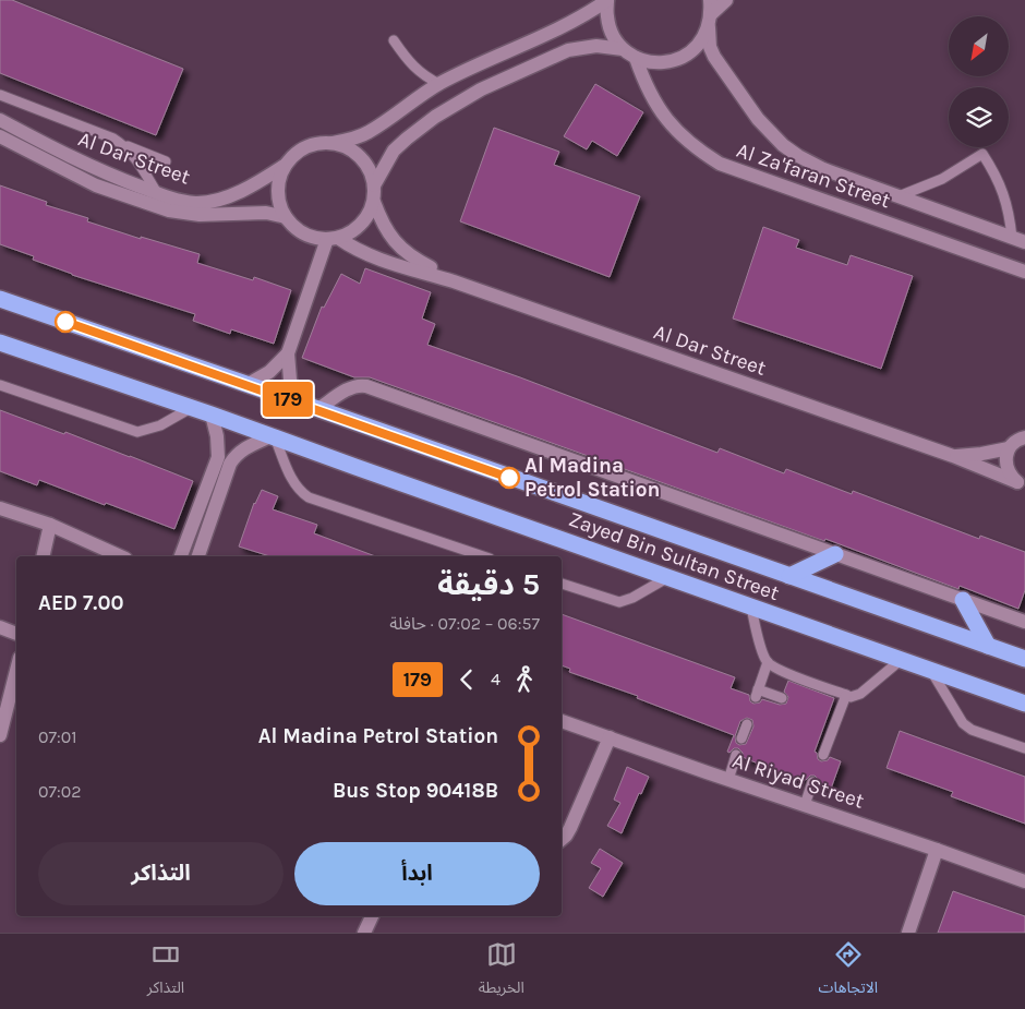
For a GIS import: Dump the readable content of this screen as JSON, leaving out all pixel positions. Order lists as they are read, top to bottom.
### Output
{
  "streets": {
    "highway": ["Zayed Bin Sultan Street"],
    "street": ["Al Dar Street", "Al Za'faran Street", "Al Riyad Street"]
  },
  "places": ["Al Madina Petrol Station"],
  "lines": ["bus line 179"],
  "north": "bottom left",
  "page": {
    "on_map": "179",
    "heading": ["5 دقيقة", "06:57 – 07:02 · حافلة", "AED 7.00"],
    "legs": ["4", "179"],
    "list": [
      {
        "name": "Al Madina Petrol Station",
        "value": "07:01"
      },
      {
        "name": "Bus Stop 90418B",
        "value": "07:02"
      }
    ],
    "buttons": ["ابدأ", "التذاكر"],
    "tabs": ["الاتجاهات", "الخريطة", "التذاكر"]
  }
}
